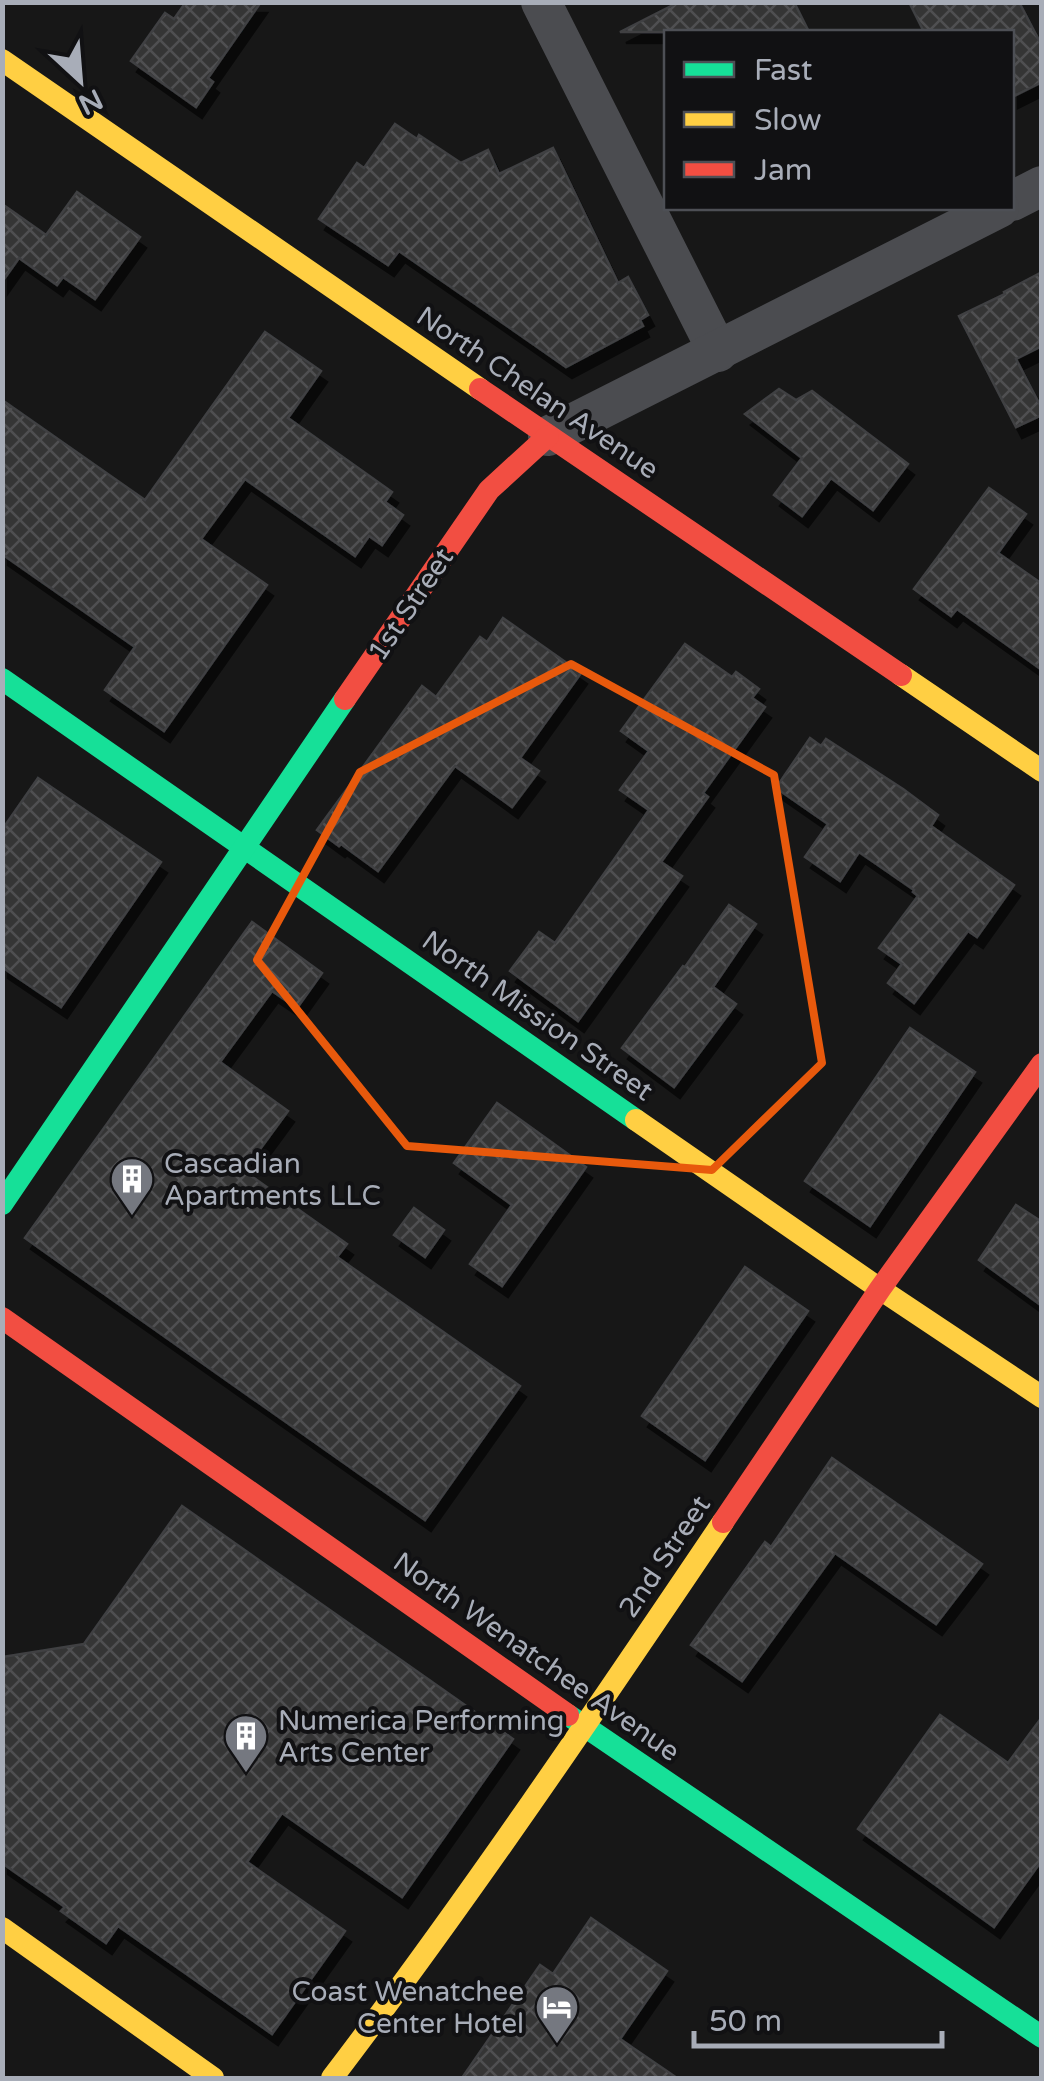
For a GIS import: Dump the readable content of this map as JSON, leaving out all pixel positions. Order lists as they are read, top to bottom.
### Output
{
  "streets": {
    "main road": [
      "North Chelan Avenue",
      "1st Street",
      "North Mission Street",
      "2nd Street",
      "North Wenatchee Avenue"
    ]
  },
  "crossings": [
    ["North Chelan Avenue", "1st Street"],
    ["1st Street", "North Mission Street"],
    ["North Mission Street", "2nd Street"],
    ["2nd Street", "North Wenatchee Avenue"]
  ],
  "places": {
    "building": ["Cascadian Apartments LLC", "Numerica Performing Arts Center"],
    "hotel": ["Coast Wenatchee Center Hotel"]
  },
  "legend": ["Fast", "Slow", "Jam"],
  "scale_bar": "50 m",
  "north": "bottom right"
}
